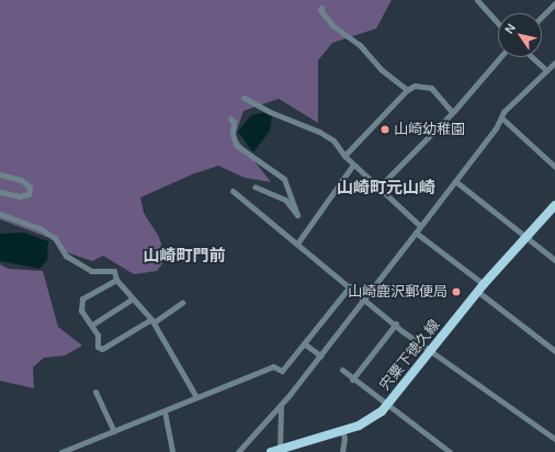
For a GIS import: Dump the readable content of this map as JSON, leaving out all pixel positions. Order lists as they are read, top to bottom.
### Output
{
  "streets": {
    "main road": ["宍粟下徳久線"]
  },
  "districts": ["山崎町元山崎", "山崎町門前"],
  "places": ["山崎幼稚園", "山崎鹿沢郵便局"],
  "north": "top left"
}
